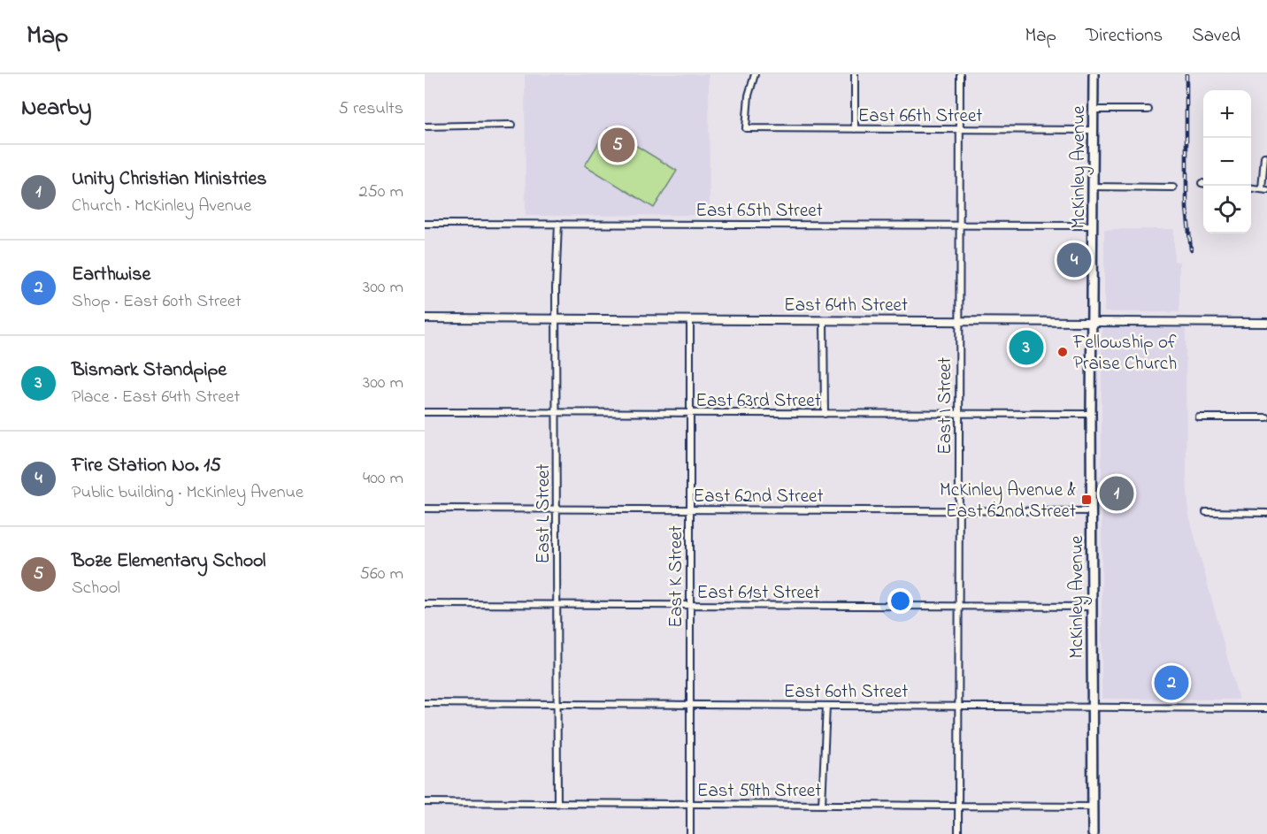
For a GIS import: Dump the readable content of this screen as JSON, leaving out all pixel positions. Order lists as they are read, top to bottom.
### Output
{
  "streets": {
    "main road": ["McKinley Avenue"],
    "street": [
      "East 66th Street",
      "East 65th Street",
      "East 64th Street",
      "East 63rd Street",
      "East I Street",
      "East 62nd Street",
      "East L Street",
      "East K Street",
      "East 61st Street",
      "East 60th Street",
      "East 59th Street"
    ]
  },
  "crossings": [
    ["East 66th Street", "McKinley Avenue"],
    ["East 66th Street", "East I Street"],
    ["McKinley Avenue", "East 65th Street"],
    ["McKinley Avenue", "East 64th Street"],
    ["McKinley Avenue", "East 63rd Street"],
    ["McKinley Avenue", "East 62nd Street"],
    ["McKinley Avenue", "East 61st Street"],
    ["McKinley Avenue", "East 60th Street"],
    ["McKinley Avenue", "East 59th Street"],
    ["East 65th Street", "East I Street"],
    ["East 65th Street", "East L Street"],
    ["East 64th Street", "East I Street"],
    ["East 64th Street", "East L Street"],
    ["East 64th Street", "East K Street"],
    ["East 63rd Street", "East I Street"],
    ["East 63rd Street", "East L Street"],
    ["East 63rd Street", "East K Street"],
    ["East I Street", "East 62nd Street"],
    ["East I Street", "East 61st Street"],
    ["East I Street", "East 60th Street"],
    ["East I Street", "East 59th Street"],
    ["East 62nd Street", "East L Street"],
    ["East 62nd Street", "East K Street"],
    ["East L Street", "East 61st Street"],
    ["East L Street", "East 60th Street"],
    ["East L Street", "East 59th Street"],
    ["East K Street", "East 61st Street"],
    ["East K Street", "East 60th Street"],
    ["East K Street", "East 59th Street"]
  ],
  "places": {
    "other": ["Fellowship of Praise Church"],
    "transit": ["McKinley Avenue & East 62nd Street"]
  },
  "page": {
    "header": "Map",
    "nav": ["Map", "Directions", "Saved"],
    "heading": ["Nearby", "5 results"],
    "map_buttons": ["+", "−"],
    "pins": [
      "5",
      "4",
      "3",
      "1",
      "2"
    ],
    "list": [
      {
        "mark": "1",
        "name": "Unity Christian Ministries",
        "note": "Church · McKinley Avenue",
        "value": "250 m"
      },
      {
        "mark": "2",
        "name": "Earthwise",
        "note": "Shop · East 60th Street",
        "value": "300 m"
      },
      {
        "mark": "3",
        "name": "Bismark Standpipe",
        "note": "Place · East 64th Street",
        "value": "300 m"
      },
      {
        "mark": "4",
        "name": "Fire Station No. 15",
        "note": "Public building · McKinley Avenue",
        "value": "400 m"
      },
      {
        "mark": "5",
        "name": "Boze Elementary School",
        "note": "School",
        "value": "560 m"
      }
    ]
  }
}
